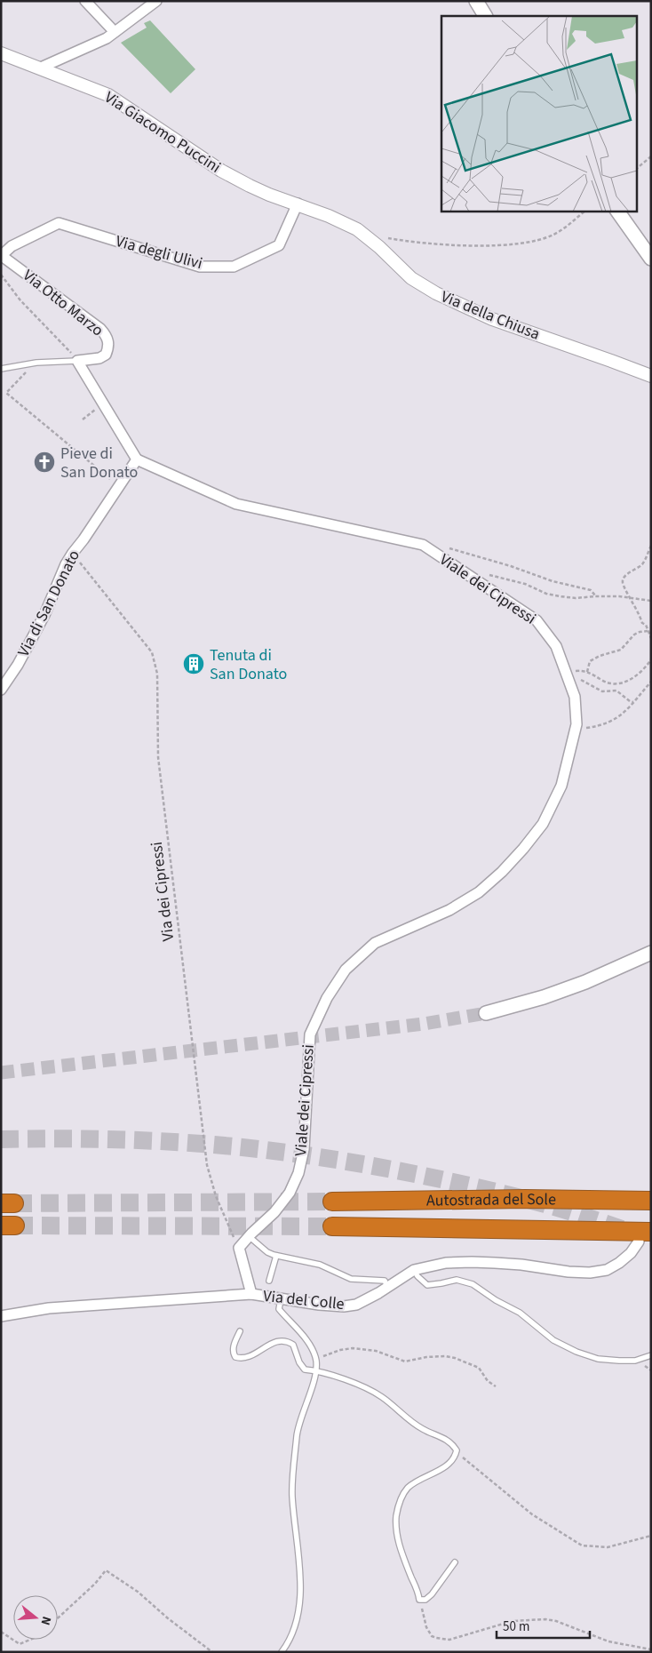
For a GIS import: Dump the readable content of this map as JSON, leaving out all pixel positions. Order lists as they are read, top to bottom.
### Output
{
  "streets": {
    "highway": ["Autostrada del Sole"],
    "street": [
      "Via Giacomo Puccini",
      "Via degli Ulivi",
      "Via Otto Marzo",
      "Via della Chiusa",
      "Viale dei Cipressi",
      "Via di San Donato",
      "Via del Colle"
    ],
    "path": ["Via dei Cipressi"]
  },
  "crossings": [
    ["Via Giacomo Puccini", "Via degli Ulivi"],
    ["Via Giacomo Puccini", "Via della Chiusa"],
    ["Via degli Ulivi", "Via Otto Marzo"],
    ["Via degli Ulivi", "Via della Chiusa"],
    ["Viale dei Cipressi", "Via di San Donato"],
    ["Viale dei Cipressi", "Via dei Cipressi"],
    ["Via di San Donato", "Via dei Cipressi"],
    ["Autostrada del Sole", "Via del Colle"]
  ],
  "places": {
    "church": ["Pieve di San Donato"],
    "building": ["Tenuta di San Donato"]
  },
  "scale_bar": "50 m",
  "north": "right"
}
